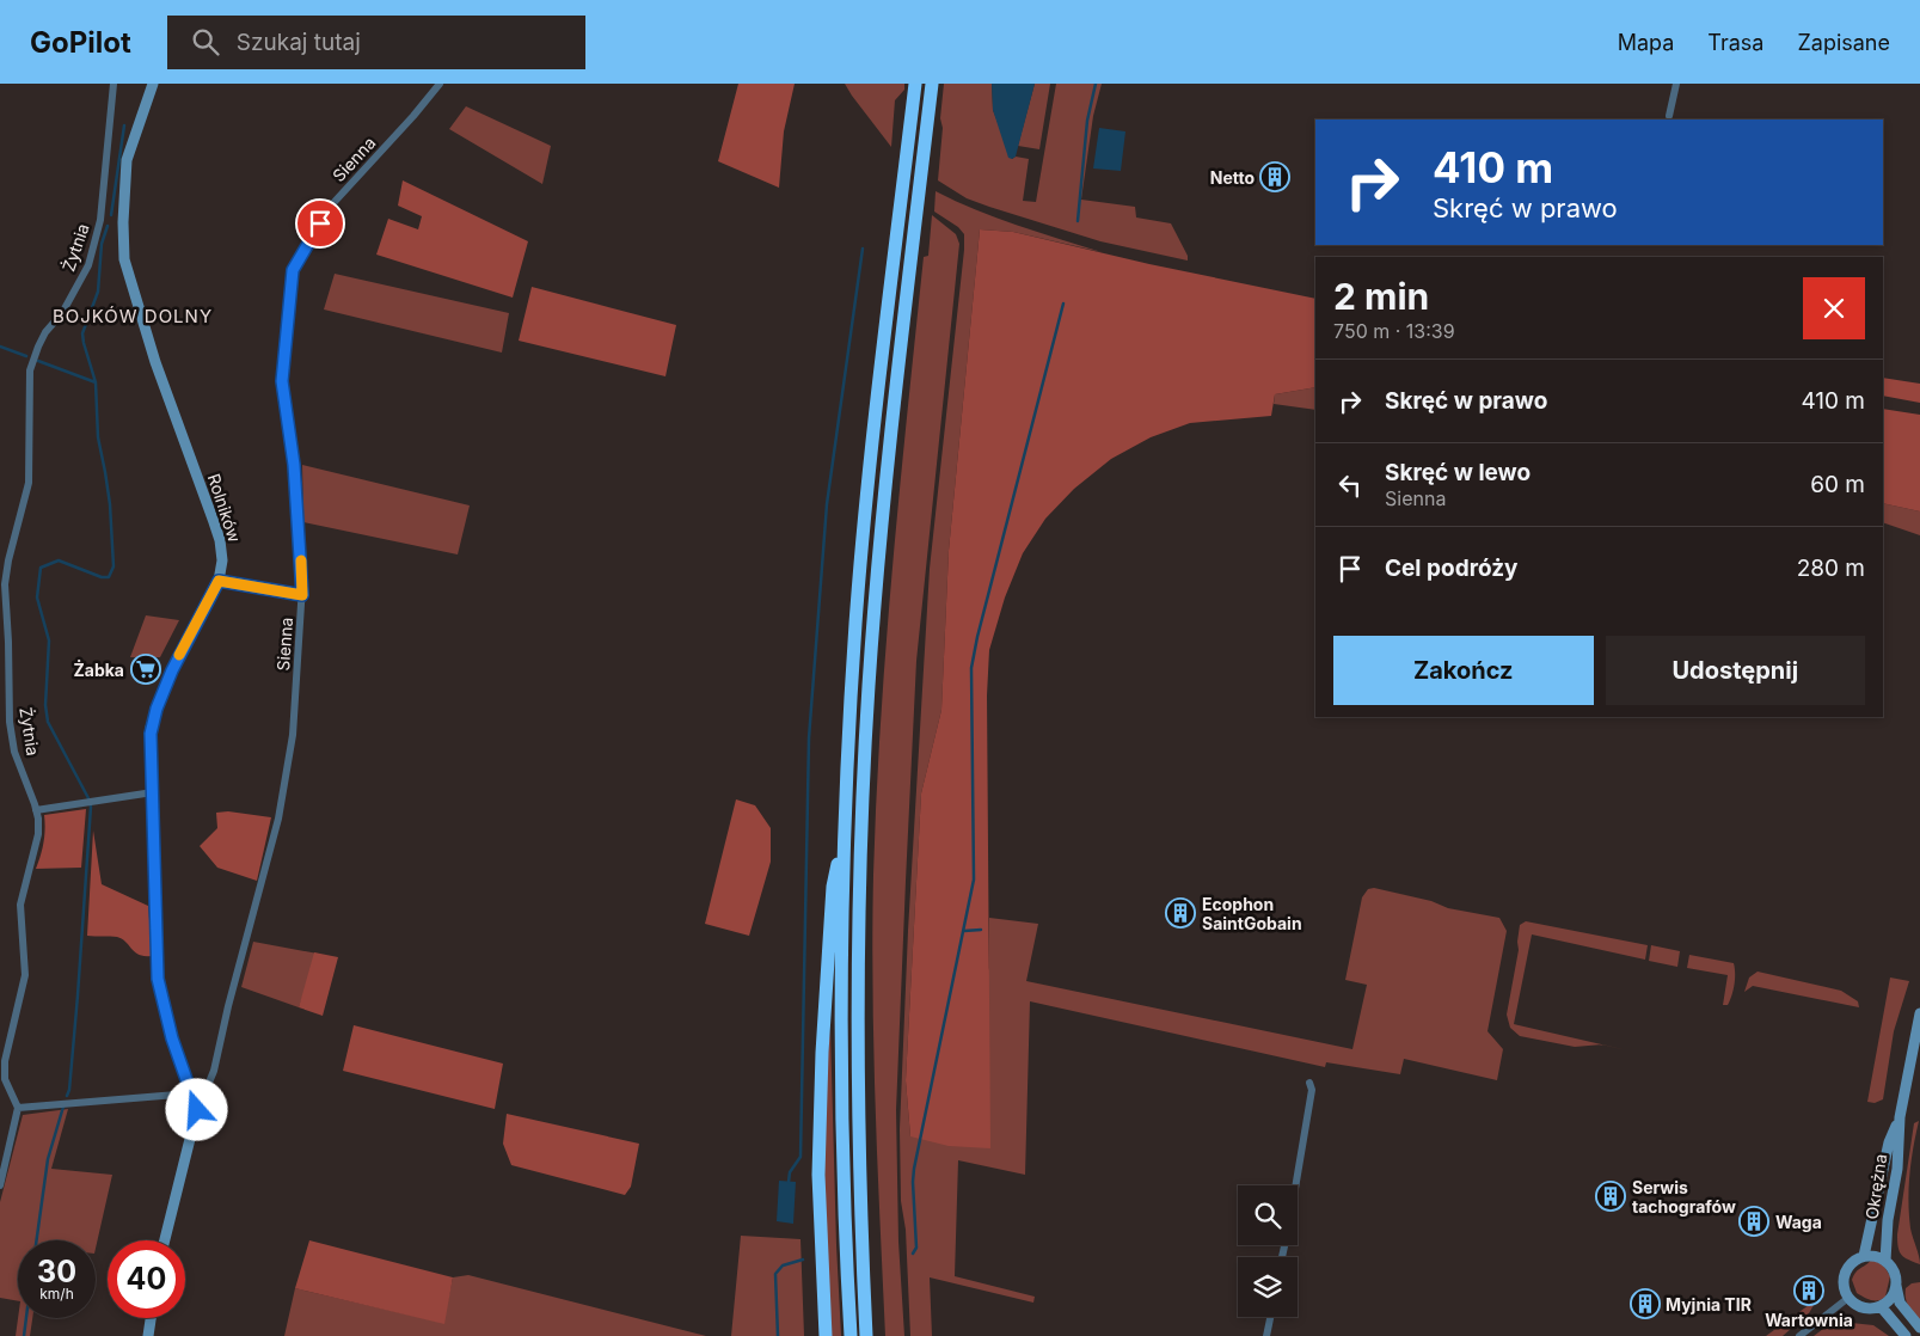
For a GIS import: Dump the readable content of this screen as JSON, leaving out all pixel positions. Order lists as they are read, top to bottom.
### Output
{
  "streets": {
    "street": [
      "Sienna",
      "Żytnia",
      "Rolników",
      "Okrężna"
    ]
  },
  "crossings": [
    ["Sienna", "Rolników"]
  ],
  "districts": ["BOJKÓW DOLNY"],
  "places": {
    "building": [
      "Netto",
      "Ecophon SaintGobain",
      "Serwis tachografów",
      "Waga",
      "Wartownia",
      "Myjnia TIR"
    ],
    "supermarket": ["Żabka"]
  },
  "page": {
    "header": "GoPilot",
    "search": "Szukaj tutaj",
    "nav": ["Mapa", "Trasa", "Zapisane"],
    "turn": ["410 m", "Skręć w prawo"],
    "heading": ["2 min", "750 m · 13:39"],
    "list": [
      {
        "name": "Skręć w prawo",
        "value": "410 m"
      },
      {
        "name": "Skręć w lewo",
        "note": "Sienna",
        "value": "60 m"
      },
      {
        "name": "Cel podróży",
        "value": "280 m"
      }
    ],
    "buttons": ["Zakończ", "Udostępnij"],
    "speed": "30 km/h",
    "limit": "40"
  }
}
